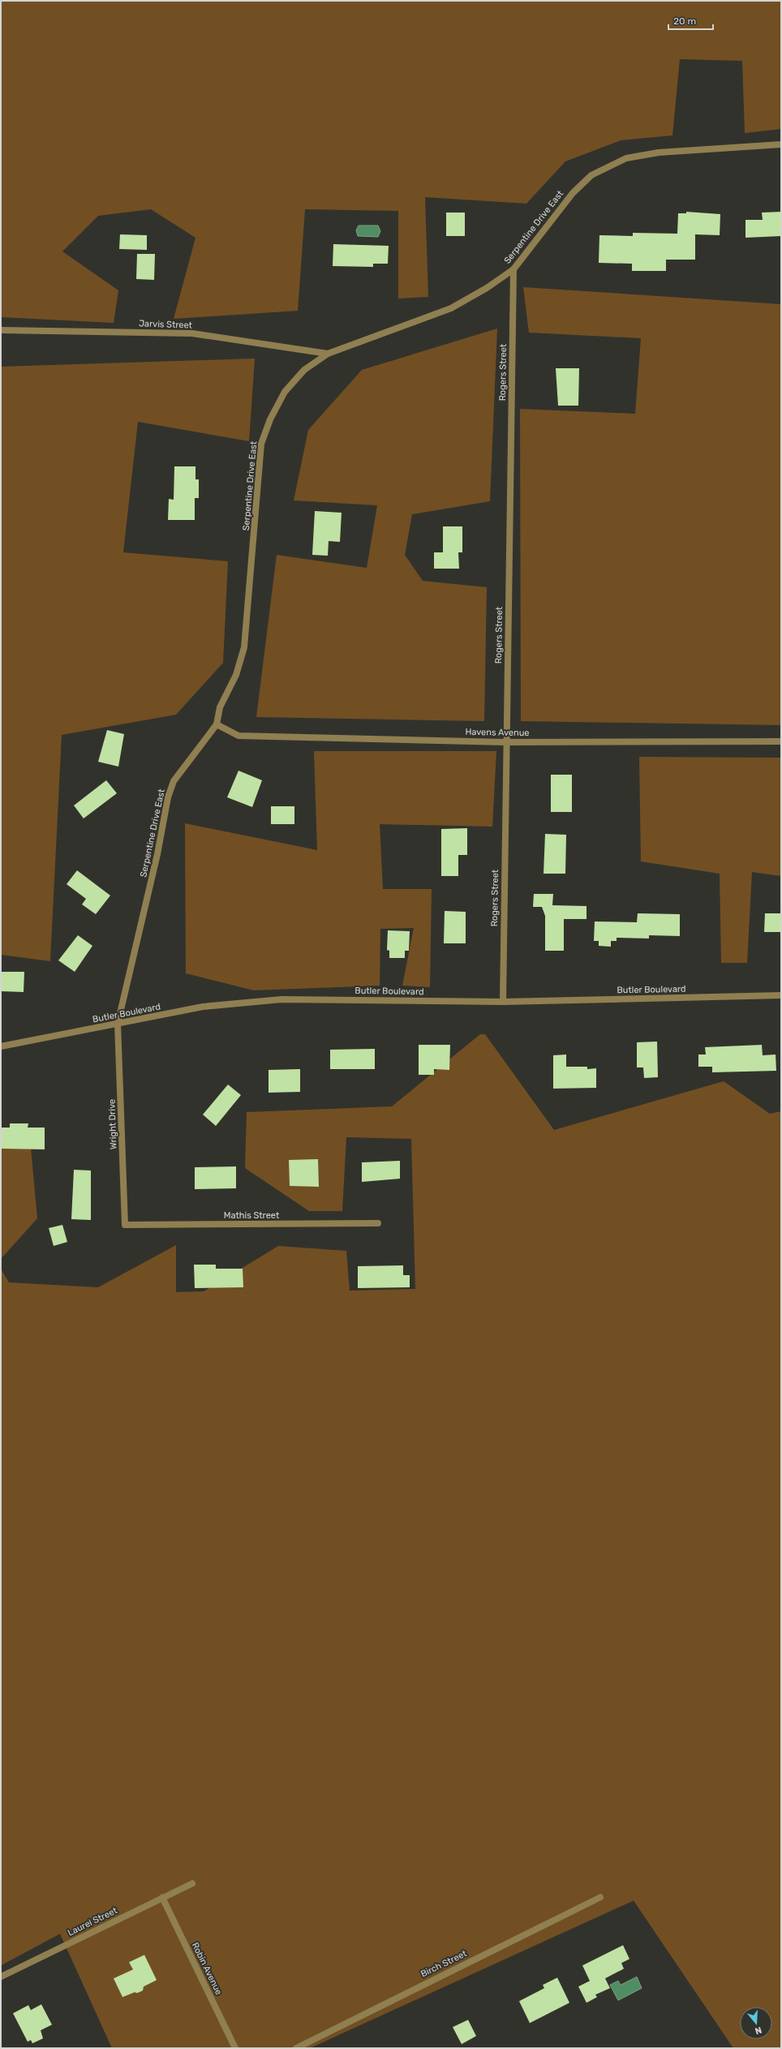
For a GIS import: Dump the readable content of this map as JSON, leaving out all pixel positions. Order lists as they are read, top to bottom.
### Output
{
  "streets": {
    "street": [
      "Serpentine Drive East",
      "Jarvis Street",
      "Rogers Street",
      "Havens Avenue",
      "Butler Boulevard",
      "Wright Drive",
      "Mathis Street",
      "Laurel Street",
      "Birch Street",
      "Robin Avenue"
    ]
  },
  "crossings": [
    ["Serpentine Drive East", "Jarvis Street"],
    ["Serpentine Drive East", "Rogers Street"],
    ["Serpentine Drive East", "Havens Avenue"],
    ["Serpentine Drive East", "Butler Boulevard"],
    ["Serpentine Drive East", "Wright Drive"],
    ["Rogers Street", "Havens Avenue"],
    ["Rogers Street", "Butler Boulevard"],
    ["Butler Boulevard", "Wright Drive"],
    ["Wright Drive", "Mathis Street"],
    ["Laurel Street", "Robin Avenue"]
  ],
  "scale_bar": "20 m",
  "north": "bottom"
}
